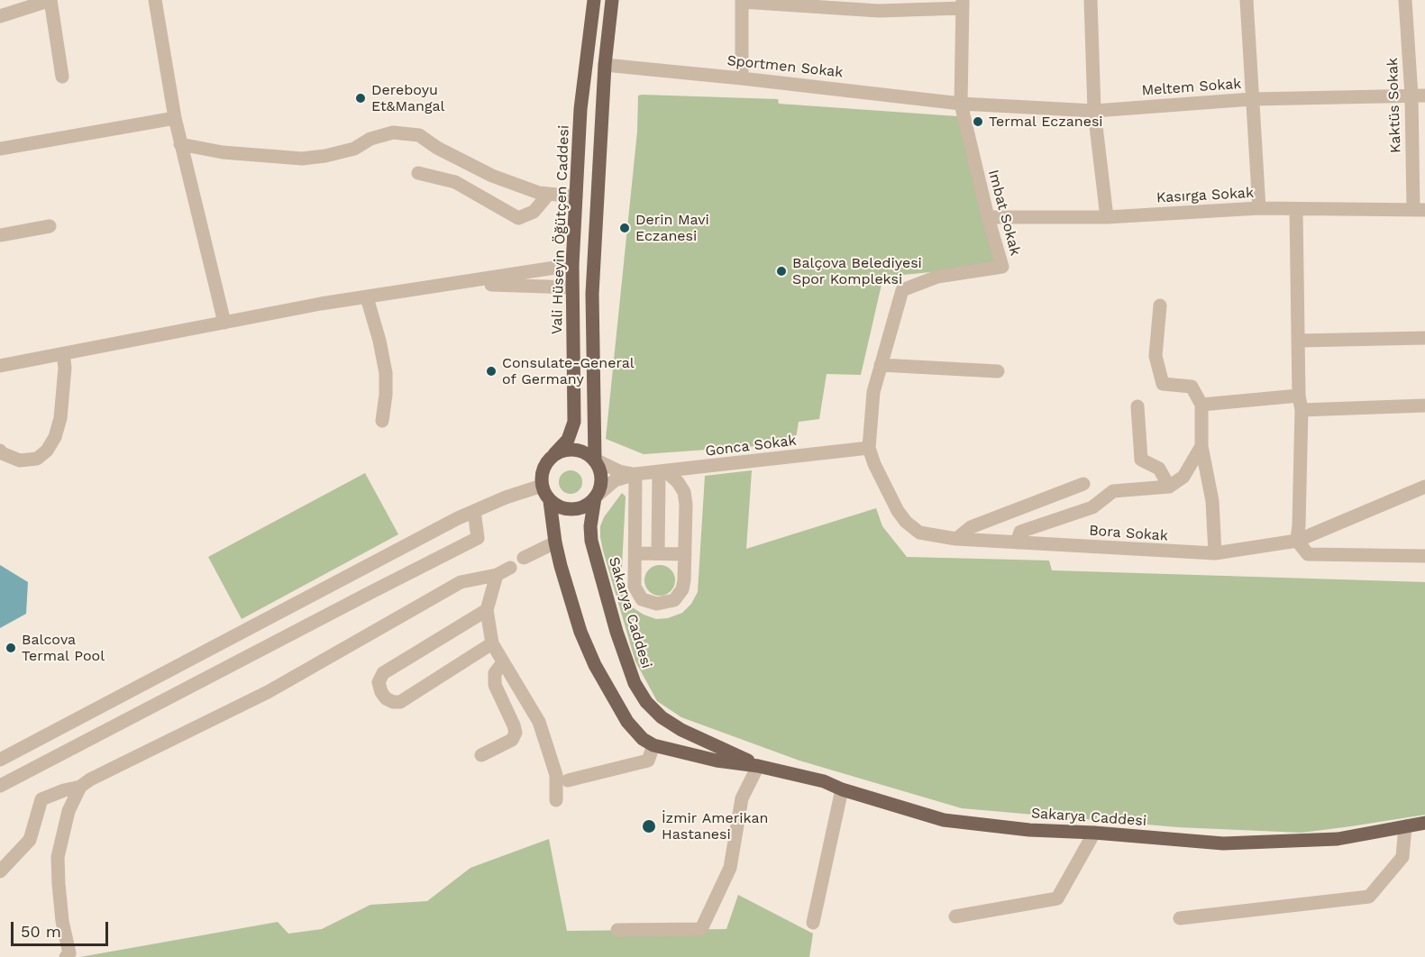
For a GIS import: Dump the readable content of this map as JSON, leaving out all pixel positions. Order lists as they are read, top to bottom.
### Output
{
  "streets": {
    "main road": ["Vali Hüseyin Öğütçen Caddesi", "Sakarya Caddesi"],
    "street": [
      "Sportmen Sokak",
      "Meltem Sokak",
      "Kaktüs Sokak",
      "Kasırga Sokak",
      "Imbat Sokak",
      "Gonca Sokak",
      "Bora Sokak"
    ]
  },
  "crossings": [
    ["Sportmen Sokak", "Meltem Sokak"],
    ["Sportmen Sokak", "Imbat Sokak"],
    ["Meltem Sokak", "Kaktüs Sokak"],
    ["Meltem Sokak", "Imbat Sokak"],
    ["Kaktüs Sokak", "Kasırga Sokak"],
    ["Kasırga Sokak", "Imbat Sokak"],
    ["Imbat Sokak", "Gonca Sokak"],
    ["Imbat Sokak", "Bora Sokak"],
    ["Vali Hüseyin Öğütçen Caddesi", "Sakarya Caddesi"],
    ["Gonca Sokak", "Bora Sokak"]
  ],
  "places": [
    "Dereboyu Et&Mangal",
    "Termal Eczanesi",
    "Derin Mavi Eczanesi",
    "Balçova Belediyesi Spor Kompleksi",
    "Consulate-General of Germany",
    "Balcova Termal Pool",
    "İzmir Amerikan Hastanesi"
  ],
  "scale_bar": "50 m"
}
